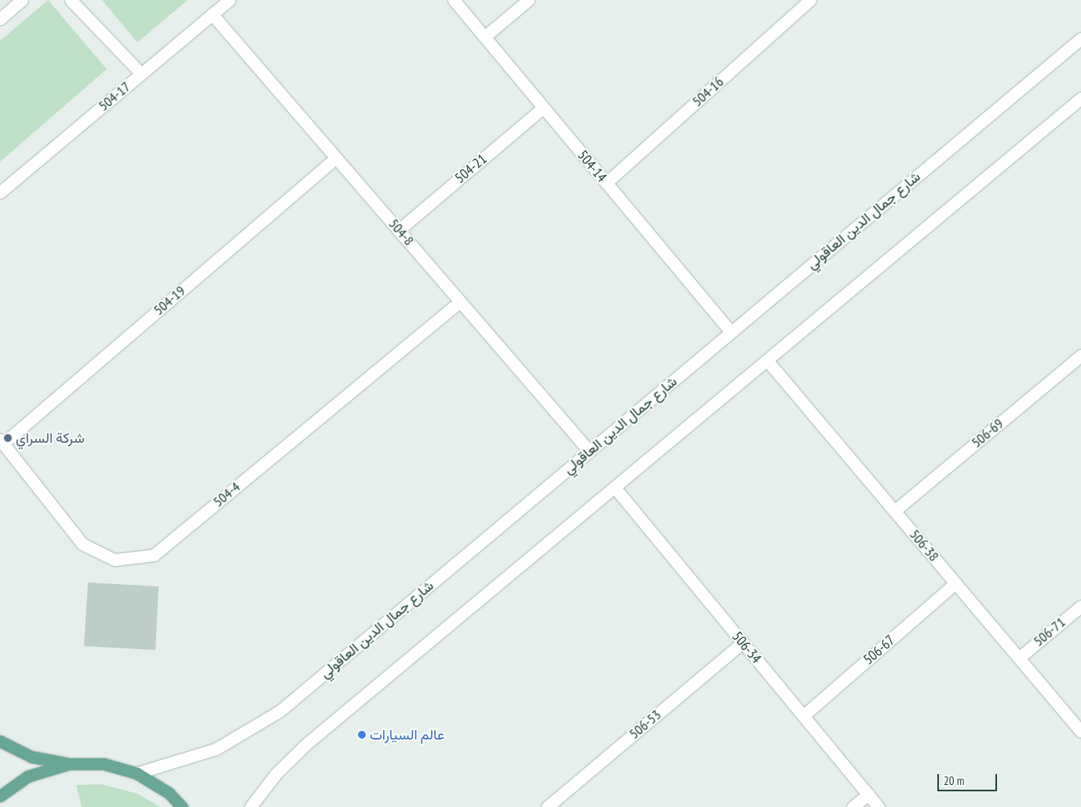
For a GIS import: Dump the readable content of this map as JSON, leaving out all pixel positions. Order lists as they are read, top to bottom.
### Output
{
  "streets": {
    "street": [
      "504-16",
      "504-17",
      "504-14",
      "504-21",
      "شارع جمال الدين العاقولي",
      "504-8",
      "504-19",
      "506-69",
      "504-4",
      "506-38",
      "506-71",
      "506-34",
      "506-67",
      "506-53"
    ]
  },
  "crossings": [
    ["504-16", "504-14"],
    ["504-17", "504-8"],
    ["504-14", "504-21"],
    ["504-14", "شارع جمال الدين العاقولي"],
    ["504-21", "504-8"],
    ["شارع جمال الدين العاقولي", "504-8"],
    ["504-8", "504-19"],
    ["504-8", "504-4"],
    ["504-19", "504-4"],
    ["506-69", "506-38"],
    ["506-38", "506-71"],
    ["506-38", "506-67"],
    ["506-34", "506-67"],
    ["506-34", "506-53"]
  ],
  "places": ["شركة السراي", "عالم السيارات"],
  "scale_bar": "20 m"
}
